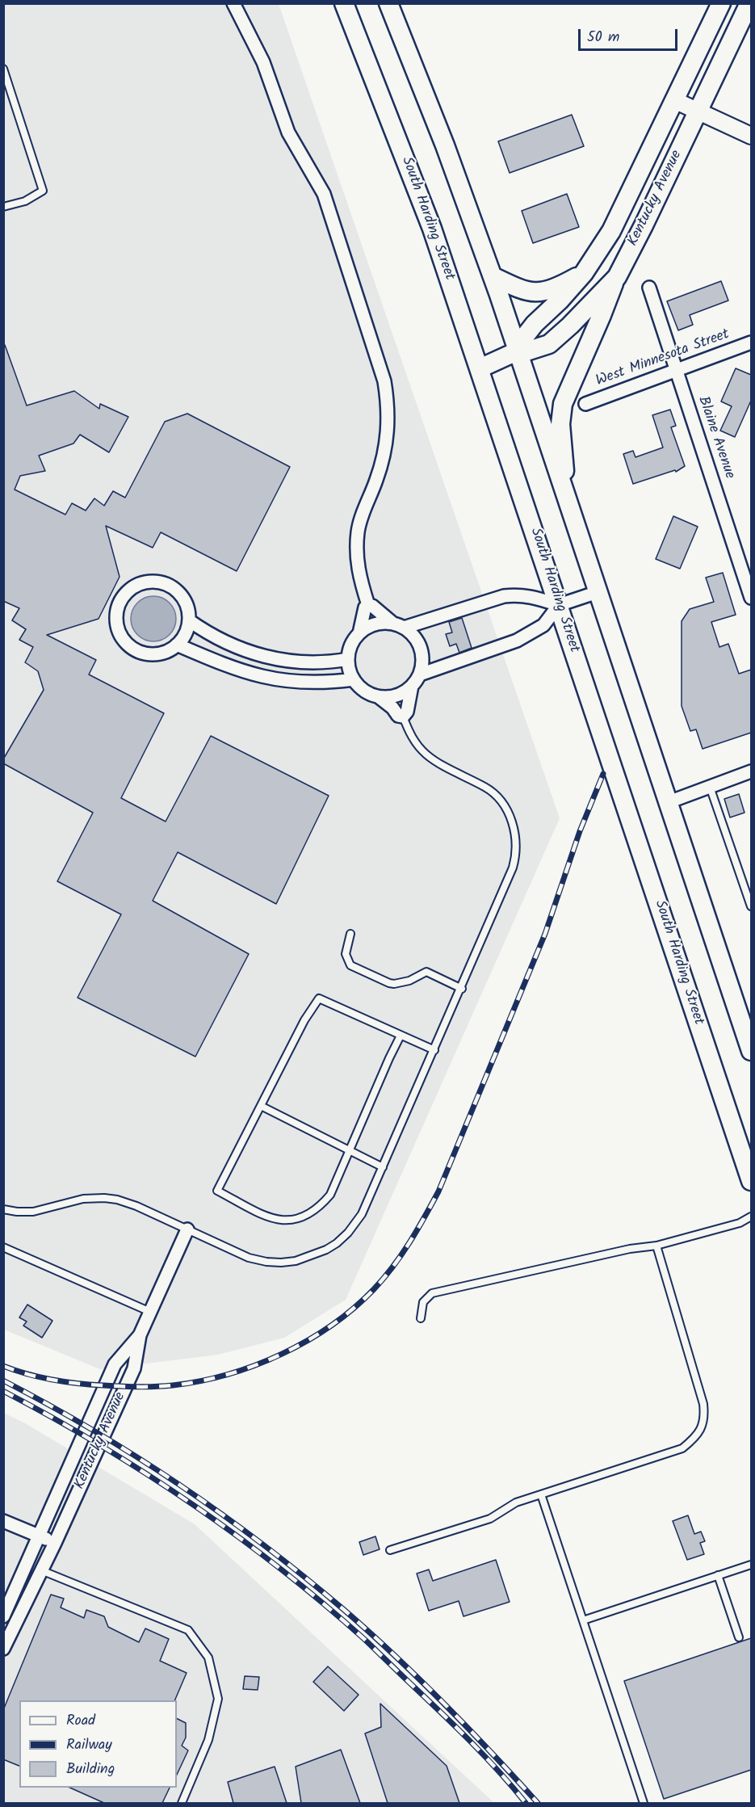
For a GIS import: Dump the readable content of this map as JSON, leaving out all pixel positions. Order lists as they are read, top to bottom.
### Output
{
  "streets": {
    "main road": ["Kentucky Avenue", "South Harding Street"],
    "street": ["West Minnesota Street", "Blaine Avenue"]
  },
  "crossings": [
    ["Kentucky Avenue", "South Harding Street"],
    ["West Minnesota Street", "Blaine Avenue"]
  ],
  "legend": ["Road", "Railway", "Building"],
  "scale_bar": "50 m"
}
